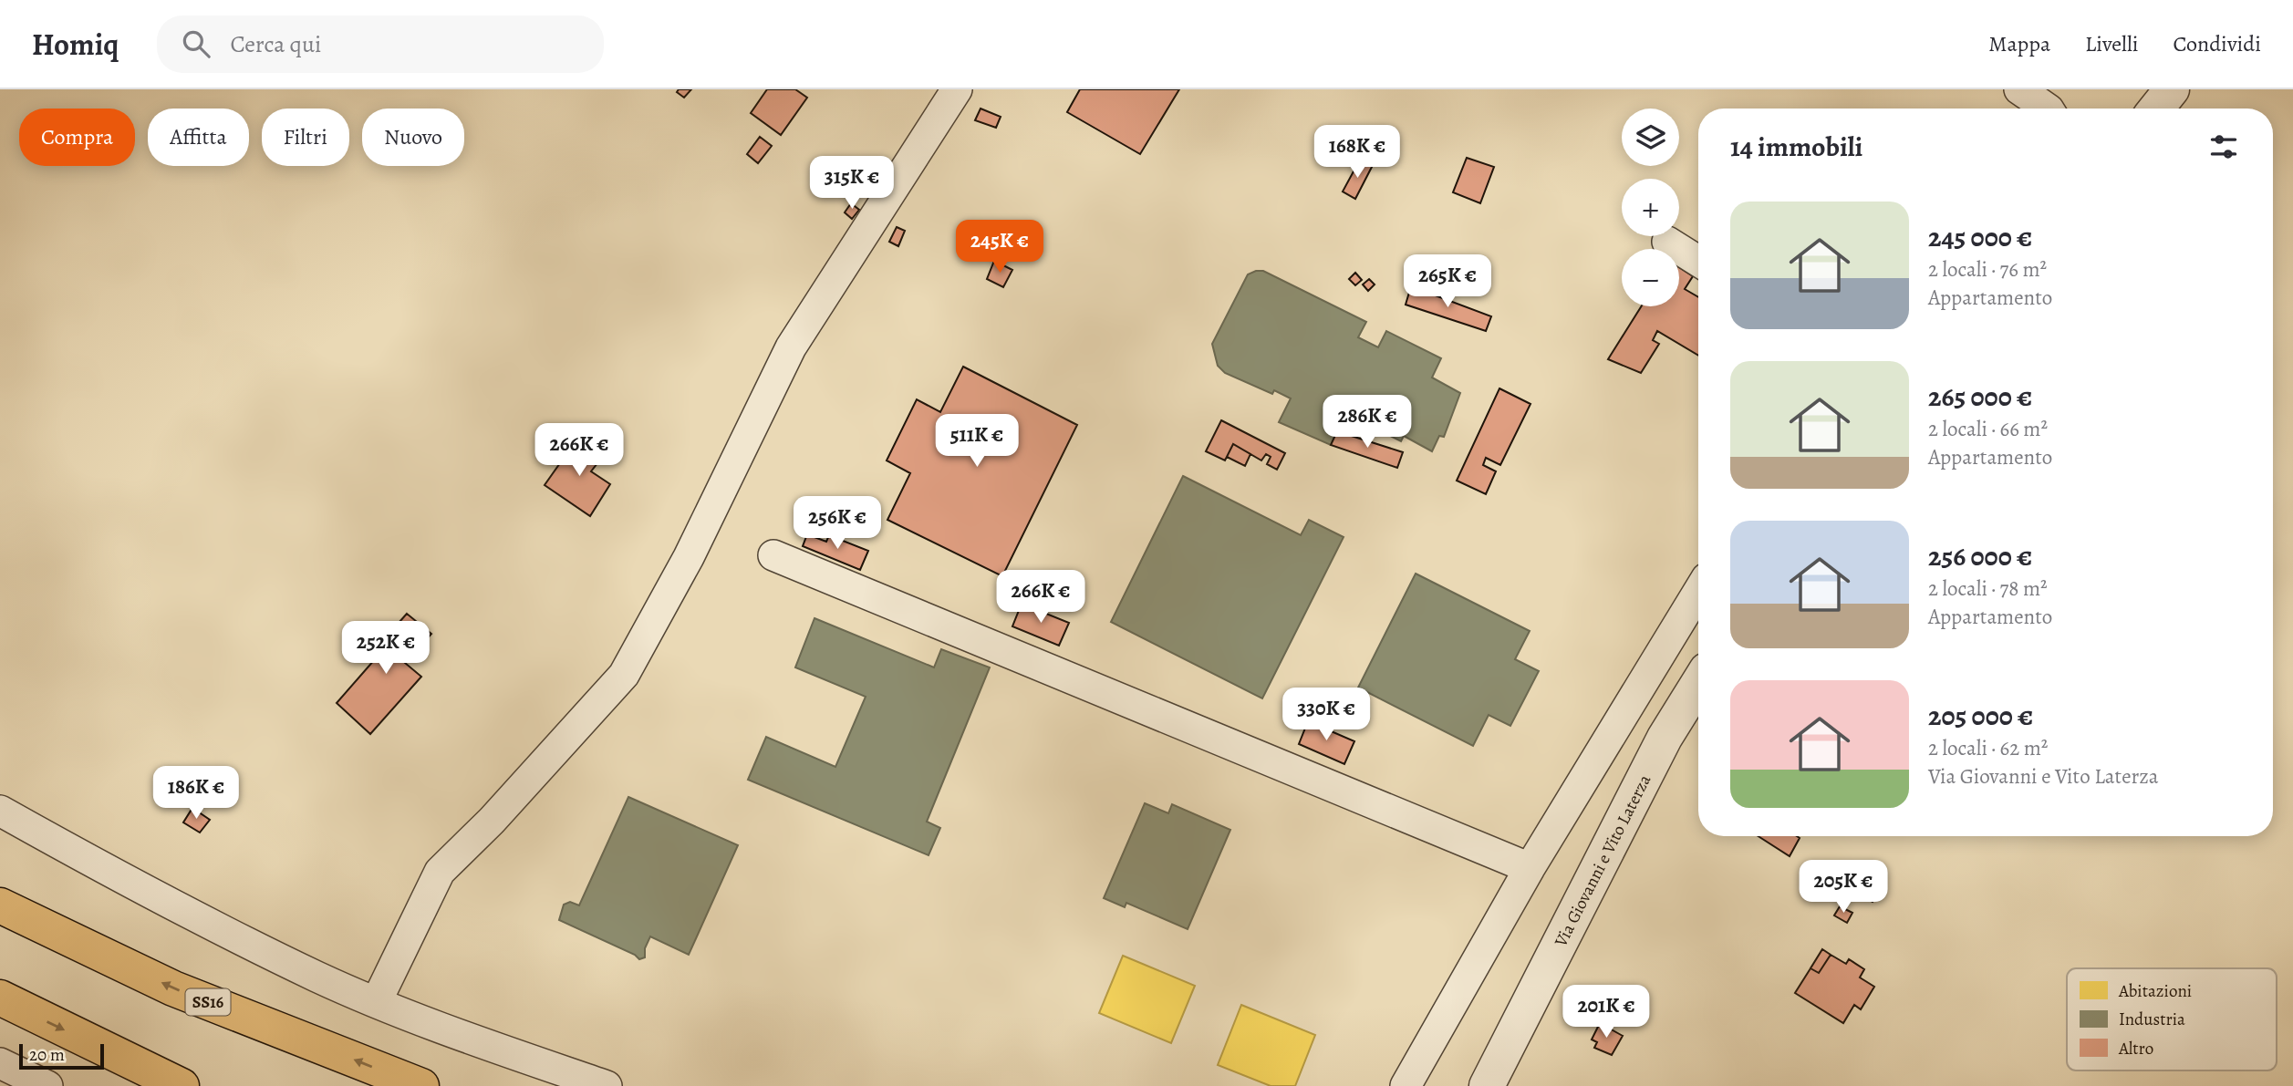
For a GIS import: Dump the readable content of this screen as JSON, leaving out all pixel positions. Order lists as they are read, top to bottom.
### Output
{
  "streets": {
    "highway": ["SS16"],
    "street": ["Via Giovanni e Vito Laterza"]
  },
  "legend": ["Abitazioni", "Industria", "Altro"],
  "scale_bar": "20 m",
  "page": {
    "header": "Homiq",
    "search": "Cerca qui",
    "nav": ["Mappa", "Livelli", "Condividi"],
    "map_buttons": ["+", "−"],
    "chip": [
      "Compra",
      "Affitta",
      "Filtri",
      "Nuovo"
    ],
    "heading": "14 immobili",
    "price": [
      "168K €",
      "315K €",
      "245K €",
      "265K €",
      "286K €",
      "511K €",
      "266K €",
      "256K €",
      "266K €",
      "252K €",
      "330K €",
      "186K €",
      "205K €",
      "201K €"
    ],
    "list": [
      {
        "name": "245 000 €",
        "note": "2 locali · 76 m² · Appartamento"
      },
      {
        "name": "265 000 €",
        "note": "2 locali · 66 m² · Appartamento"
      },
      {
        "name": "256 000 €",
        "note": "2 locali · 78 m² · Appartamento"
      },
      {
        "name": "205 000 €",
        "note": "2 locali · 62 m² · Via Giovanni e Vito Laterza"
      }
    ],
    "scale": "20 m"
  }
}
